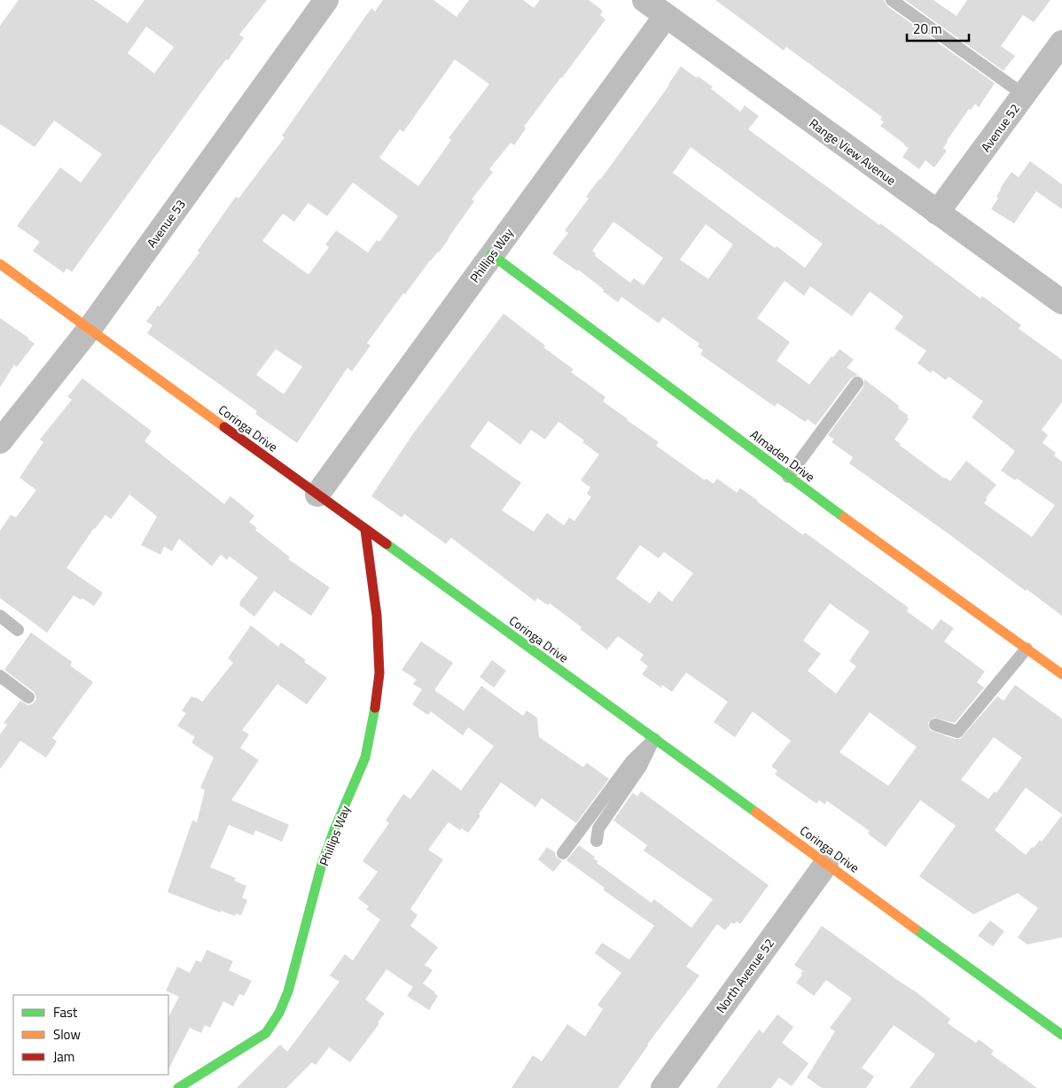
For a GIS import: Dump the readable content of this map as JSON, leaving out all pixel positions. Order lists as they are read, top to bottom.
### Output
{
  "streets": {
    "street": [
      "Avenue 52",
      "Range View Avenue",
      "Avenue 53",
      "Phillips Way",
      "Coringa Drive",
      "Almaden Drive",
      "North Avenue 52"
    ]
  },
  "crossings": [
    ["Avenue 52", "Range View Avenue"],
    ["Range View Avenue", "Phillips Way"],
    ["Avenue 53", "Coringa Drive"],
    ["Phillips Way", "Coringa Drive"],
    ["Phillips Way", "Almaden Drive"],
    ["Coringa Drive", "North Avenue 52"]
  ],
  "legend": ["Fast", "Slow", "Jam"],
  "scale_bar": "20 m"
}
